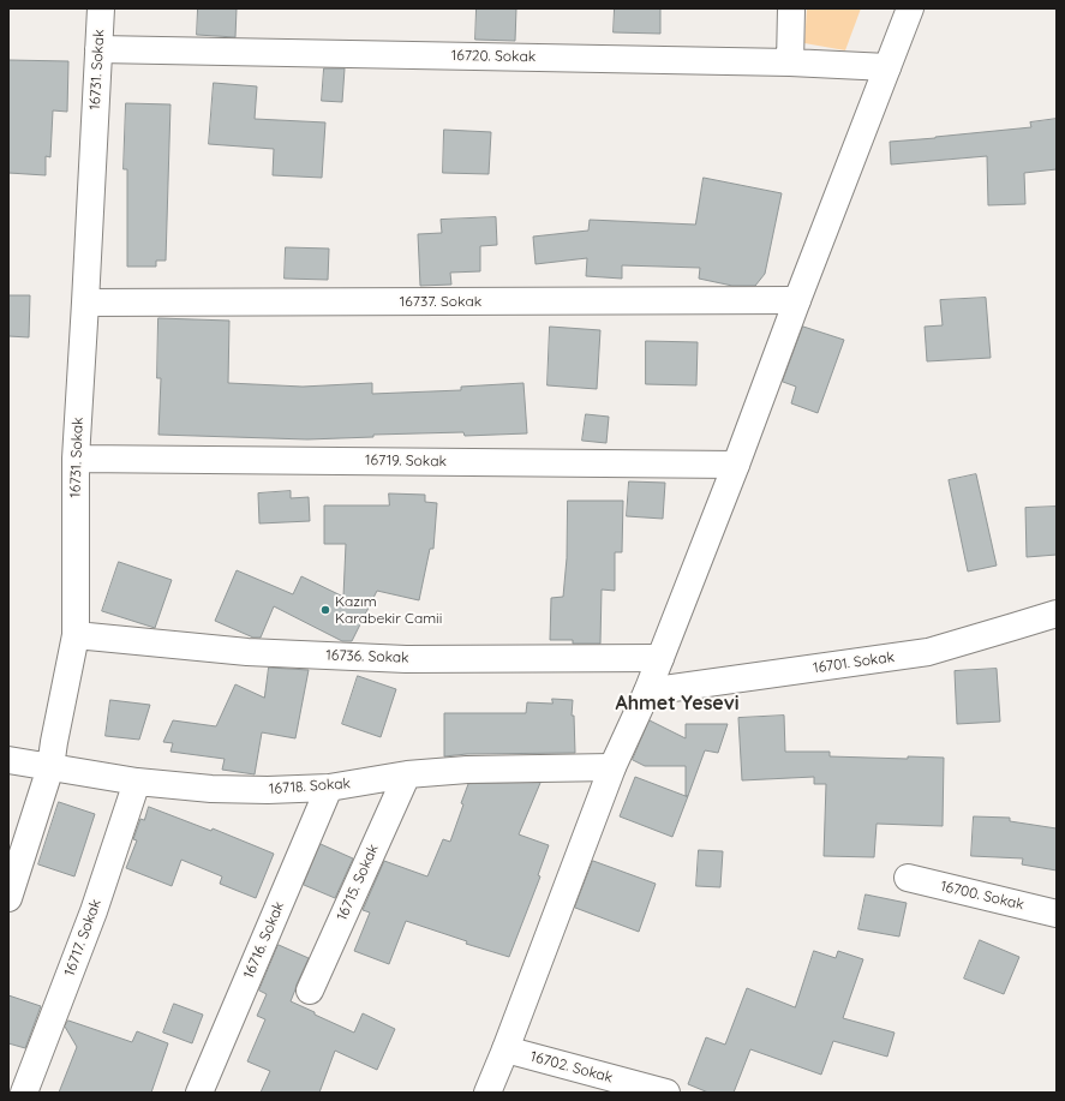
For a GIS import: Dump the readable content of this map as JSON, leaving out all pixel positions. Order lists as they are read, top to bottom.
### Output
{
  "streets": {
    "street": [
      "16720. Sokak",
      "16731. Sokak",
      "16737. Sokak",
      "16719. Sokak",
      "16736. Sokak",
      "16701. Sokak",
      "16718. Sokak",
      "16715. Sokak",
      "16700. Sokak",
      "16717. Sokak",
      "16716. Sokak",
      "16702. Sokak"
    ]
  },
  "crossings": [
    ["16720. Sokak", "16731. Sokak"],
    ["16731. Sokak", "16737. Sokak"],
    ["16731. Sokak", "16719. Sokak"],
    ["16731. Sokak", "16736. Sokak"],
    ["16731. Sokak", "16718. Sokak"],
    ["16718. Sokak", "16715. Sokak"],
    ["16718. Sokak", "16717. Sokak"],
    ["16718. Sokak", "16716. Sokak"]
  ],
  "districts": ["Ahmet Yesevi"],
  "places": ["Kazım Karabekir Camii"]
}
